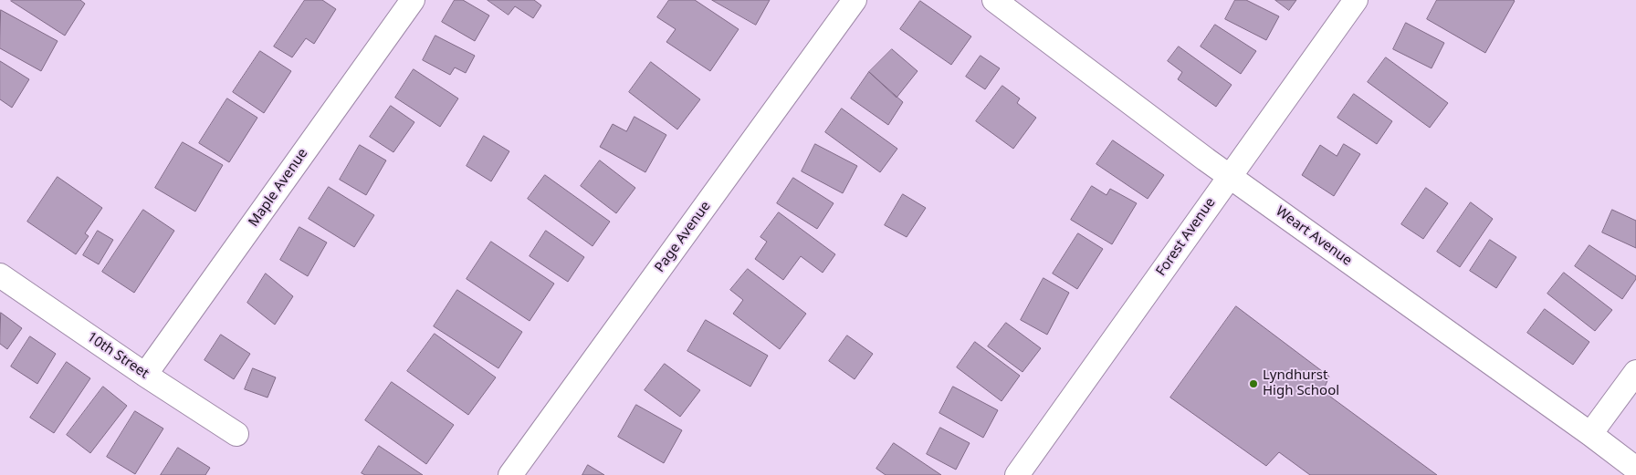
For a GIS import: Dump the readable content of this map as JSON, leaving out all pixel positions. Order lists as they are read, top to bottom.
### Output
{
  "streets": {
    "street": [
      "Maple Avenue",
      "Weart Avenue",
      "Page Avenue",
      "Forest Avenue",
      "10th Street"
    ]
  },
  "crossings": [
    ["Maple Avenue", "10th Street"],
    ["Weart Avenue", "Forest Avenue"]
  ],
  "places": ["Lyndhurst High School"]
}
